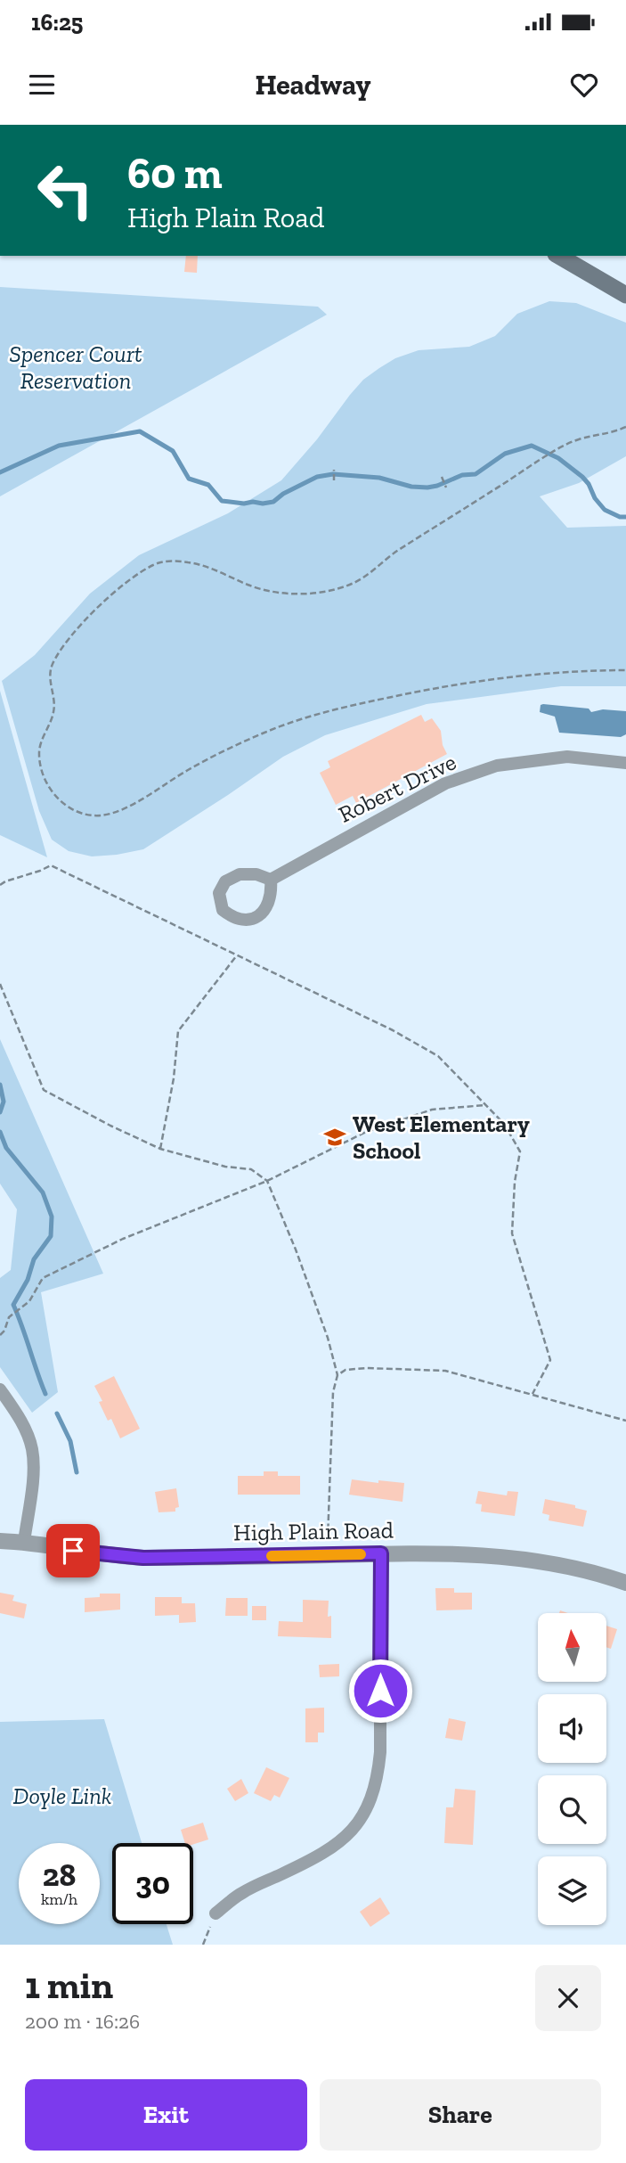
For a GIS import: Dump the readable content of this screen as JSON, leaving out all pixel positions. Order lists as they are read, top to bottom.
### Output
{
  "streets": {
    "street": ["Robert Drive", "High Plain Road"]
  },
  "parks": ["Spencer Court Reservation", "Doyle Link"],
  "places": {
    "school or university": ["West Elementary School"]
  },
  "north": "top",
  "page": {
    "status": "16:25",
    "header": "Headway",
    "turn": ["60 m", "High Plain Road"],
    "speed": "28 km/h",
    "limit": "30",
    "heading": ["1 min", "200 m · 16:26"],
    "buttons": ["Exit", "Share"]
  }
}
